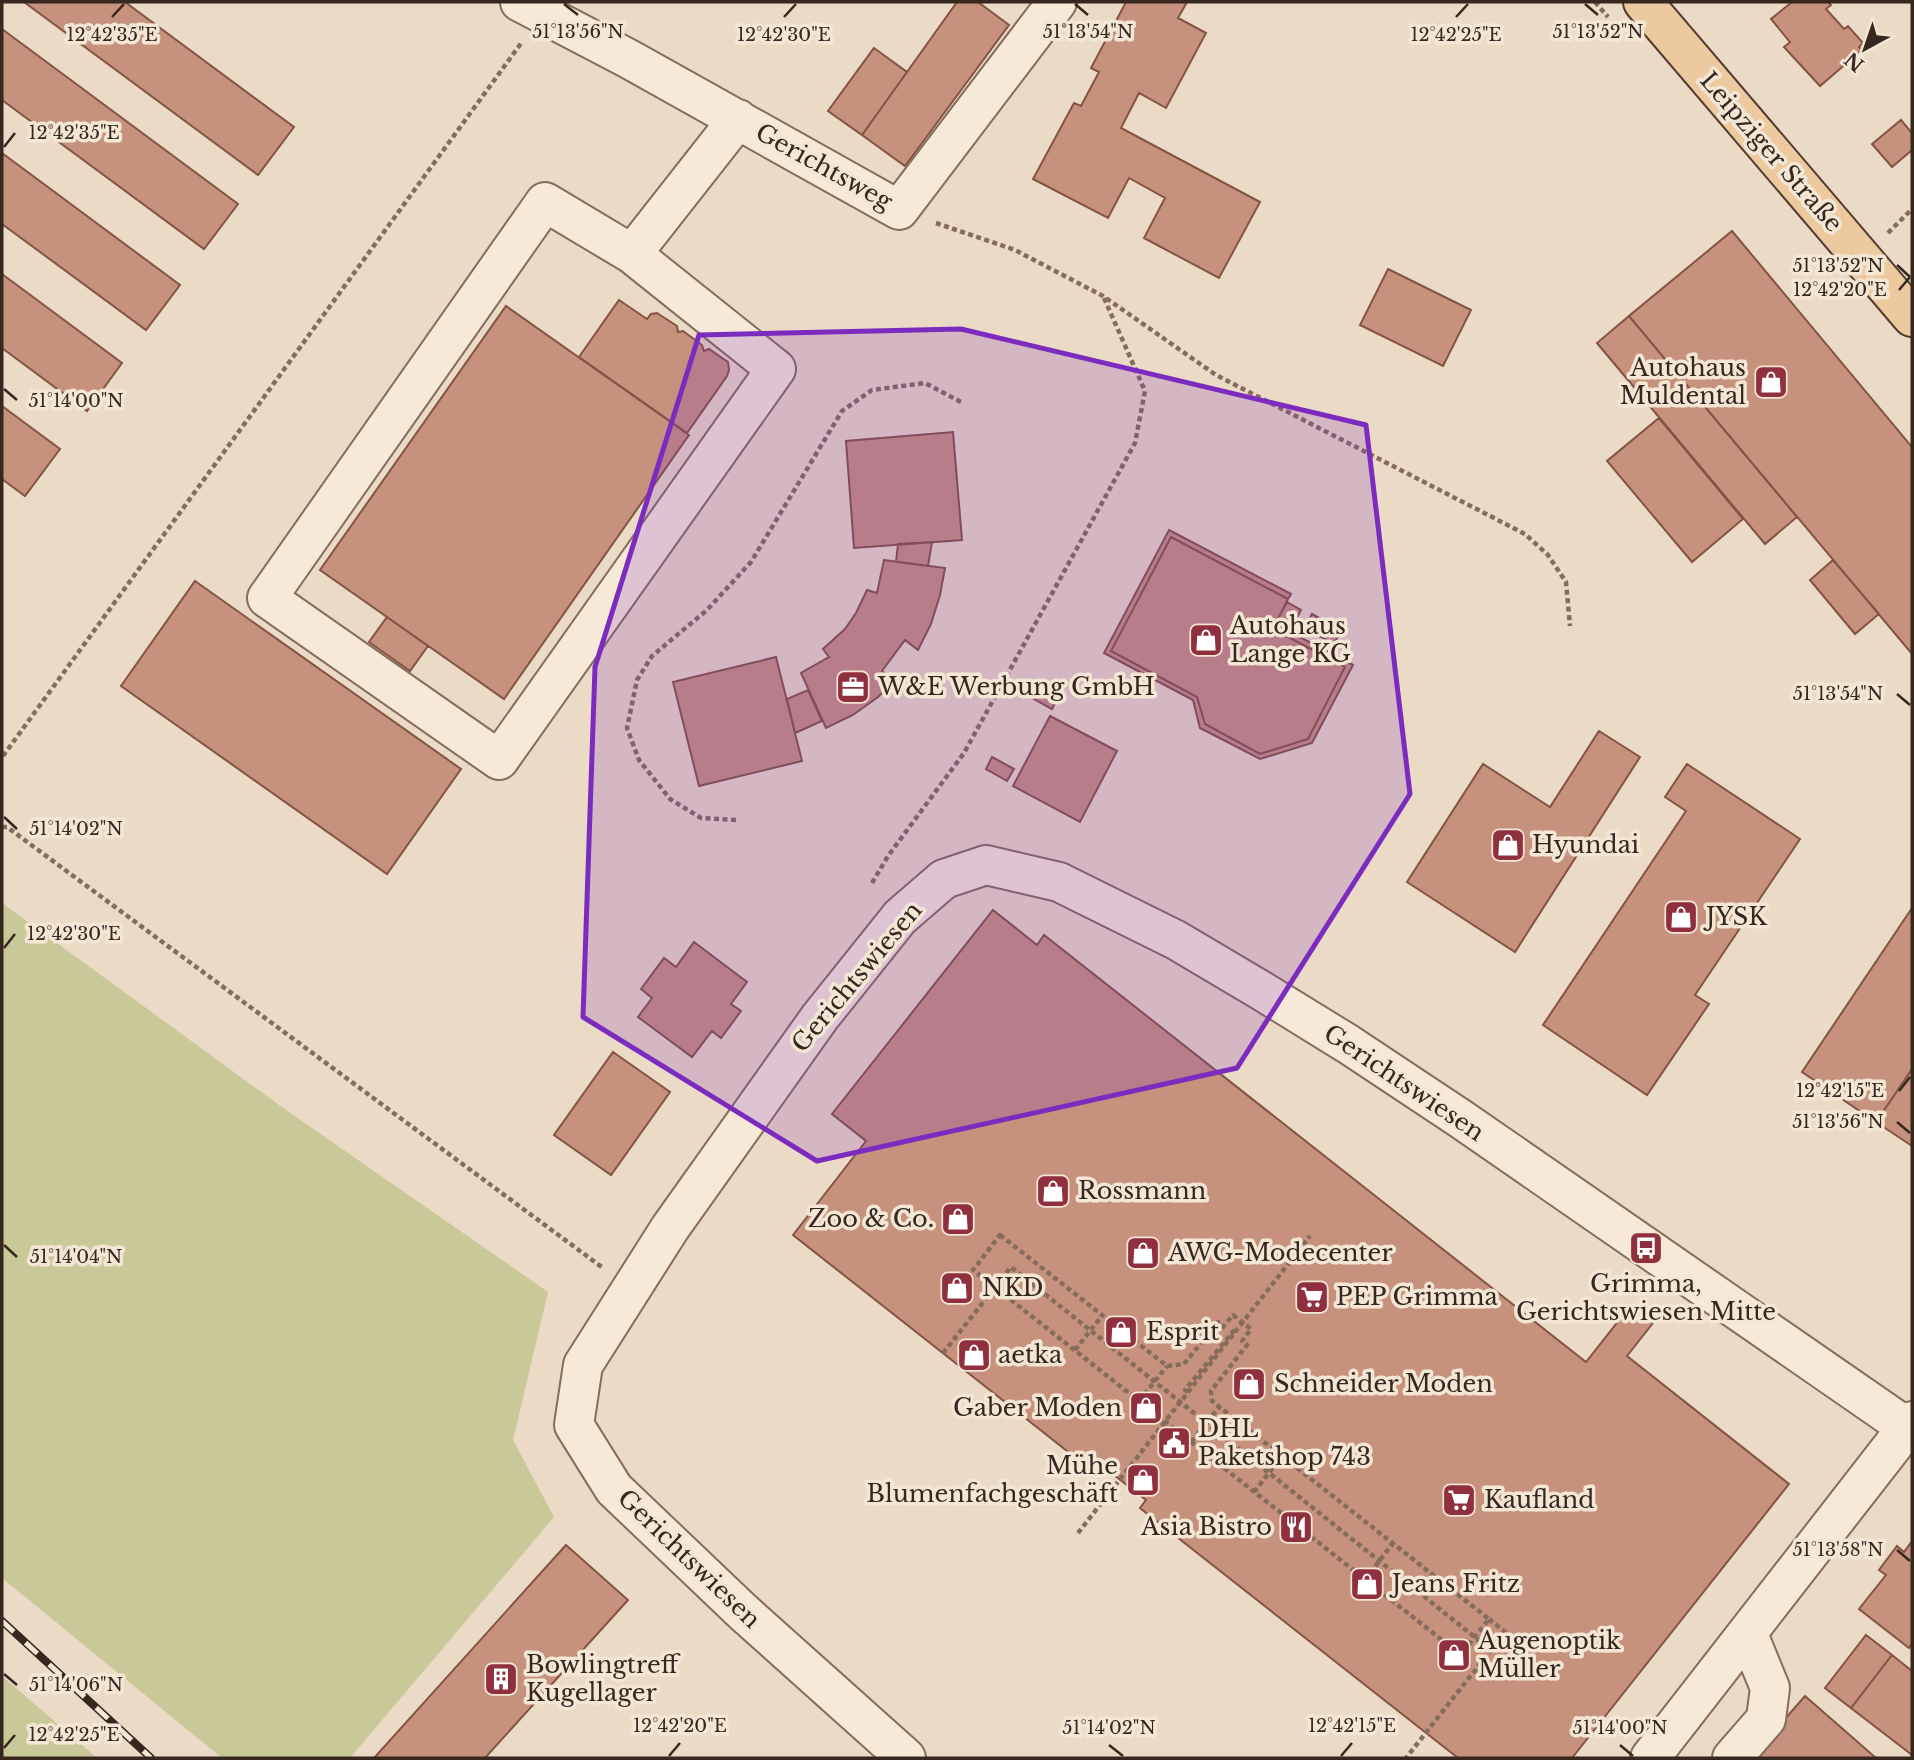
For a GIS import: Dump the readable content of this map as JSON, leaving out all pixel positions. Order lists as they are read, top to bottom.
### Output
{
  "streets": {
    "main road": ["Leipziger Straße"],
    "street": ["Gerichtsweg", "Gerichtswiesen"]
  },
  "places": {
    "shop": [
      "Autohaus Muldental",
      "Autohaus Lange KG",
      "Hyundai",
      "JYSK",
      "Rossmann",
      "Zoo & Co.",
      "AWG-Modecenter",
      "NKD",
      "Esprit",
      "aetka",
      "Schneider Moden",
      "Gaber Moden",
      "Mühe Blumenfachgeschäft",
      "Jeans Fritz",
      "Augenoptik Müller"
    ],
    "office": ["W&E Werbung GmbH"],
    "bus stop": ["Grimma, Gerichtswiesen Mitte"],
    "supermarket": ["PEP Grimma", "Kaufland"],
    "public building": ["DHL Paketshop 743"],
    "restaurant": ["Asia Bistro"],
    "building": ["Bowlingtreff Kugellager"]
  },
  "north": "bottom left",
  "coordinates": [
    "51°13'56\"N",
    "51°13'54\"N",
    "51°13'52\"N",
    "12°42'35\"E",
    "12°42'30\"E",
    "12°42'25\"E",
    "12°42'20\"E",
    "51°14'00\"N",
    "51°14'02\"N",
    "12°42'15\"E",
    "51°14'04\"N",
    "51°13'58\"N",
    "51°14'06\"N"
  ]
}
